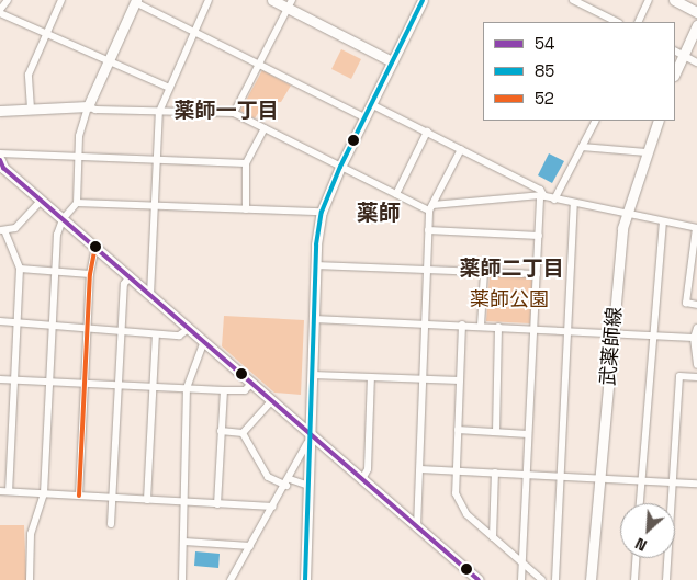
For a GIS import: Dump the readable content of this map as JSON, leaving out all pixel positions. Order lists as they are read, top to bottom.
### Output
{
  "streets": {
    "street": ["武薬師線"]
  },
  "districts": ["薬師一丁目", "薬師", "薬師二丁目"],
  "parks": ["薬師公園"],
  "lines": ["transit line 85", "transit line 54", "transit line 52"],
  "legend": ["54", "85", "52"],
  "north": "bottom left"
}
